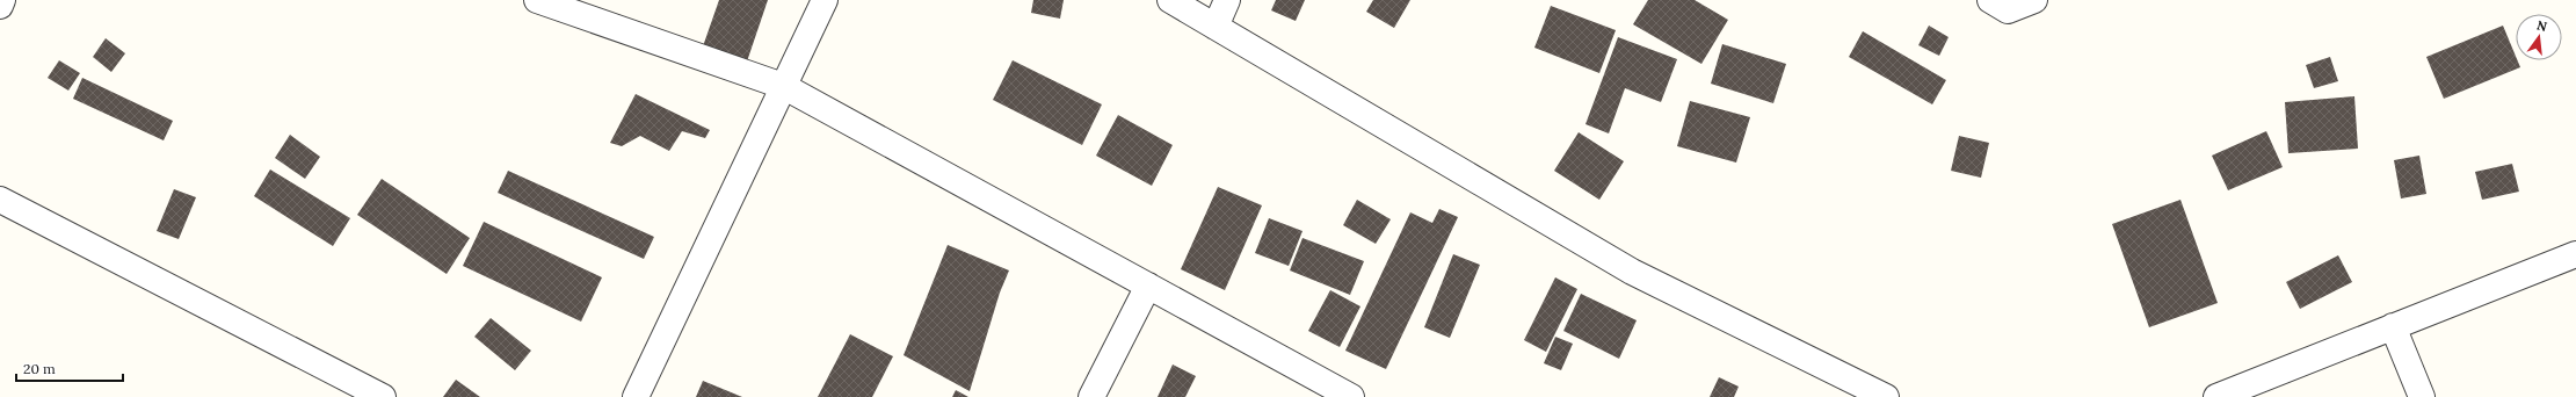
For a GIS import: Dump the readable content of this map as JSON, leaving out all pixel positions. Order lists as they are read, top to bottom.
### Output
{
  "scale_bar": "20 m",
  "north": "top"
}
